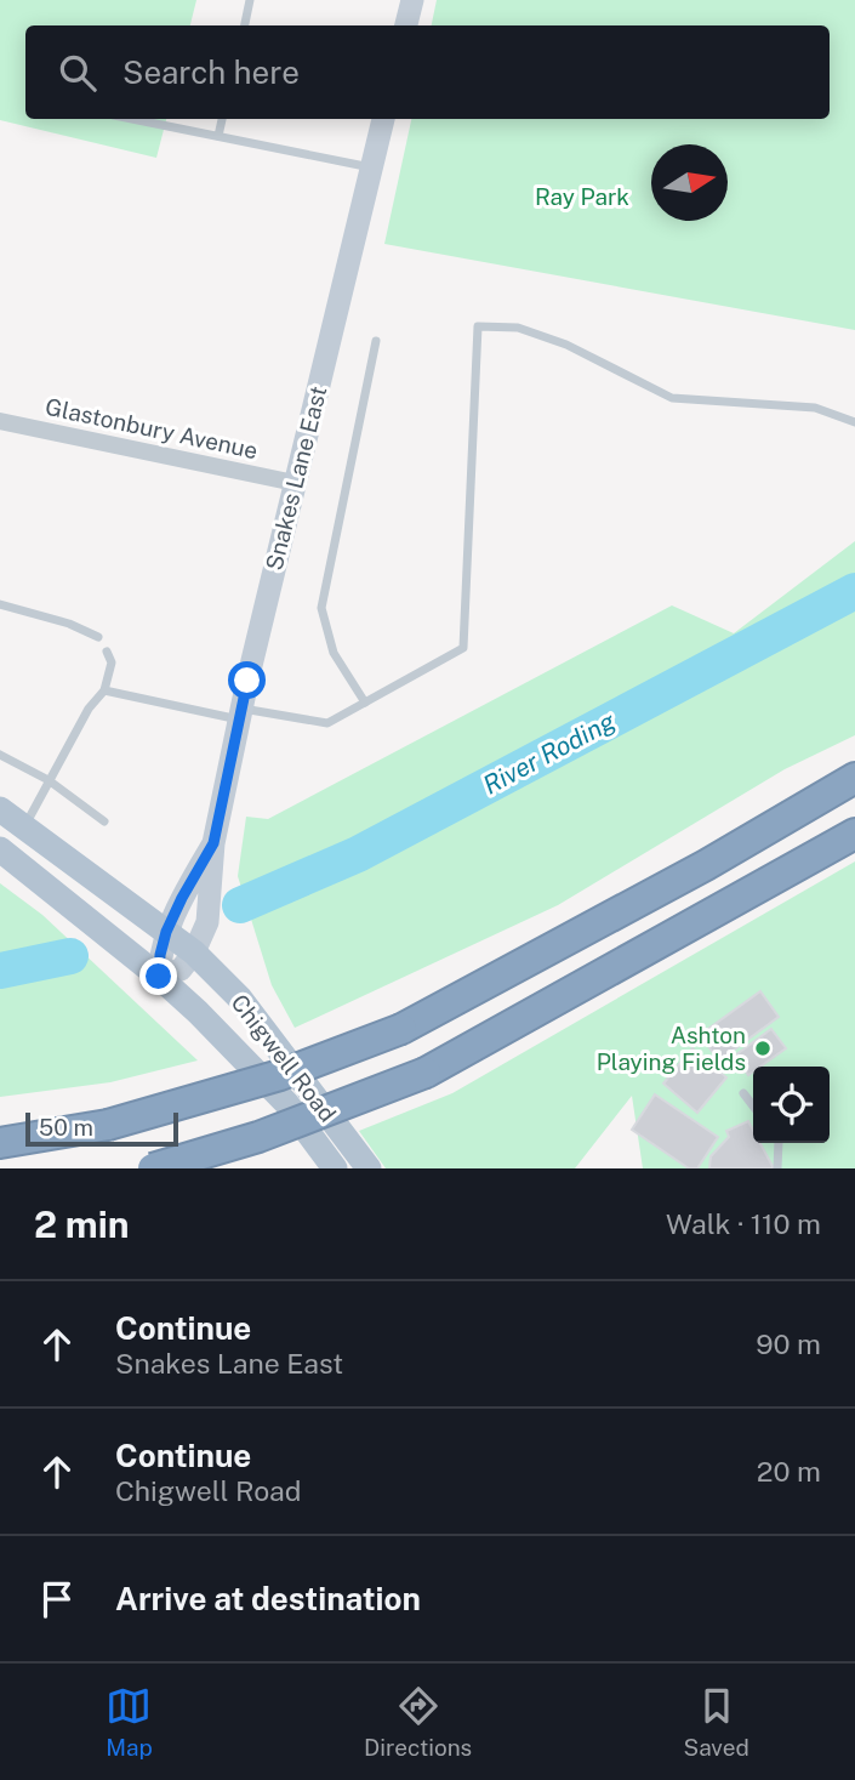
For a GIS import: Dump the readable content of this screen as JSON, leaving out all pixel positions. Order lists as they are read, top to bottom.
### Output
{
  "streets": {
    "main road": ["Chigwell Road"],
    "street": ["Glastonbury Avenue", "Snakes Lane East"]
  },
  "crossings": [
    ["Glastonbury Avenue", "Snakes Lane East"],
    ["Snakes Lane East", "Chigwell Road"]
  ],
  "water": ["River Roding"],
  "parks": ["Ray Park"],
  "places": ["Ashton Playing Fields"],
  "scale_bar": "50 m",
  "north": "right",
  "page": {
    "search": "Search here",
    "scale": "50 m",
    "heading": ["2 min", "Walk · 110 m"],
    "list": [
      ["Continue", "Snakes Lane East", "90 m"],
      ["Continue", "Chigwell Road", "20 m"],
      "Arrive at destination"
    ],
    "nav": ["Map", "Directions", "Saved"]
  }
}
